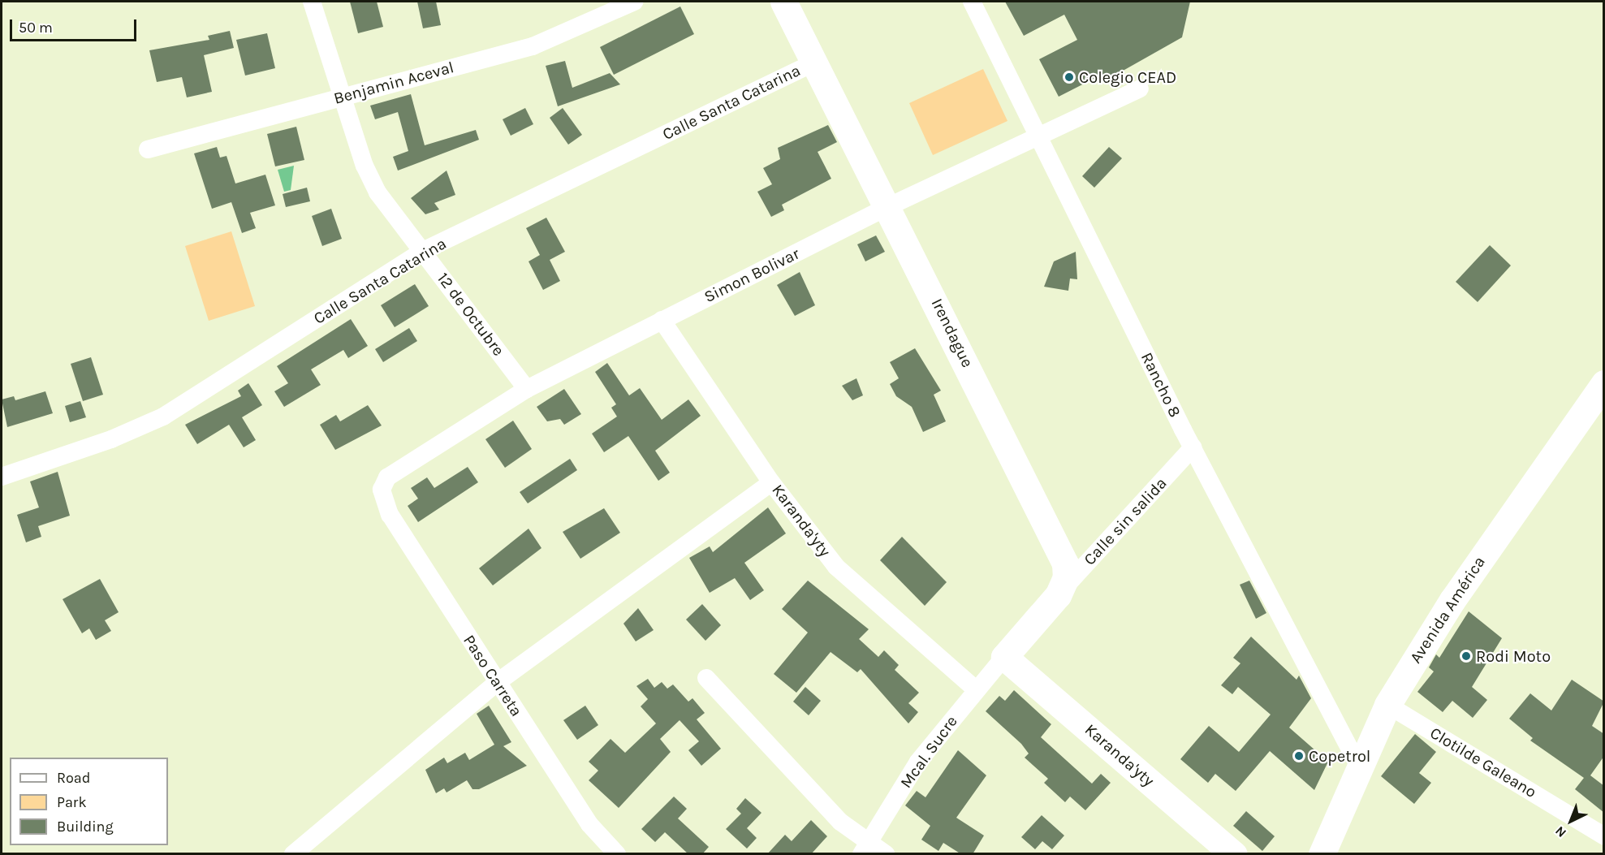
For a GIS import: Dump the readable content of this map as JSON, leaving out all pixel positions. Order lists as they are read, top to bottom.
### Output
{
  "streets": {
    "street": [
      "Benjamin Aceval",
      "Calle Santa Catarina",
      "Simon Bolivar",
      "12 de Octubre",
      "Irendague",
      "Rancho 8",
      "Karanda'yty",
      "Calle sin salida",
      "Avenida América",
      "Paso Carreta",
      "Mcal. Sucre",
      "Clotilde Galeano"
    ]
  },
  "crossings": [
    ["Benjamin Aceval", "12 de Octubre"],
    ["Calle Santa Catarina", "12 de Octubre"],
    ["Calle Santa Catarina", "Irendague"],
    ["Simon Bolivar", "12 de Octubre"],
    ["Simon Bolivar", "Irendague"],
    ["Simon Bolivar", "Rancho 8"],
    ["Simon Bolivar", "Karanda'yty"],
    ["Simon Bolivar", "Paso Carreta"],
    ["Irendague", "Karanda'yty"],
    ["Irendague", "Calle sin salida"],
    ["Irendague", "Mcal. Sucre"],
    ["Rancho 8", "Calle sin salida"],
    ["Rancho 8", "Avenida América"],
    ["Karanda'yty", "Mcal. Sucre"],
    ["Avenida América", "Clotilde Galeano"]
  ],
  "places": ["Colegio CEAD", "Rodi Moto", "Copetrol"],
  "legend": ["Road", "Park", "Building"],
  "scale_bar": "50 m",
  "north": "bottom left"
}
